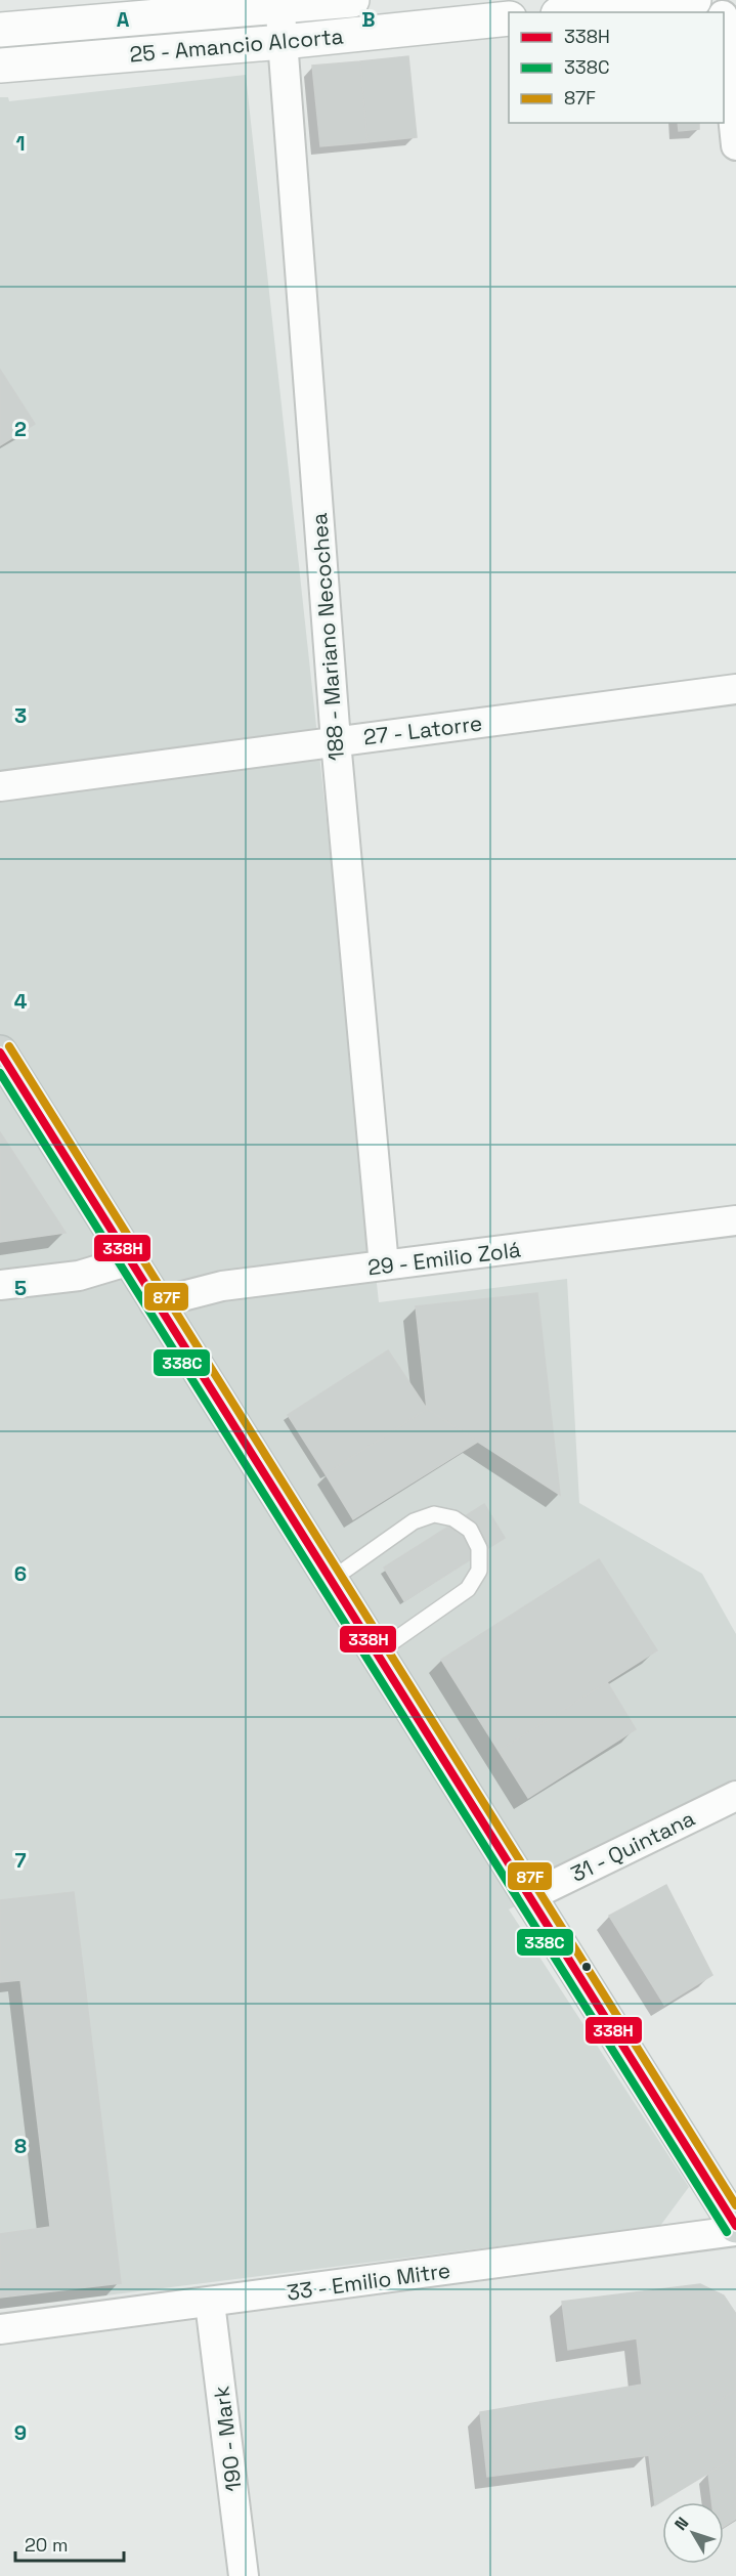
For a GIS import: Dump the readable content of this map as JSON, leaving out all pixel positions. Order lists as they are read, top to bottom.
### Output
{
  "streets": {
    "main road": ["25 - Amancio Alcorta"],
    "street": [
      "188 - Mariano Necochea",
      "27 - Latorre",
      "29 - Emilio Zolá",
      "31 - Quintana",
      "33 - Emilio Mitre",
      "190 - Mark"
    ]
  },
  "crossings": [
    ["25 - Amancio Alcorta", "188 - Mariano Necochea"],
    ["188 - Mariano Necochea", "27 - Latorre"],
    ["188 - Mariano Necochea", "29 - Emilio Zolá"],
    ["33 - Emilio Mitre", "190 - Mark"]
  ],
  "lines": ["transit line 87F", "transit line 338H", "transit line 338C"],
  "legend": ["338H", "338C", "87F"],
  "scale_bar": "20 m",
  "north": "top left",
  "grid": {
    "columns": ["A", "B"],
    "rows": [
      "1",
      "2",
      "3",
      "4",
      "5",
      "6",
      "7",
      "8",
      "9"
    ]
  }
}
